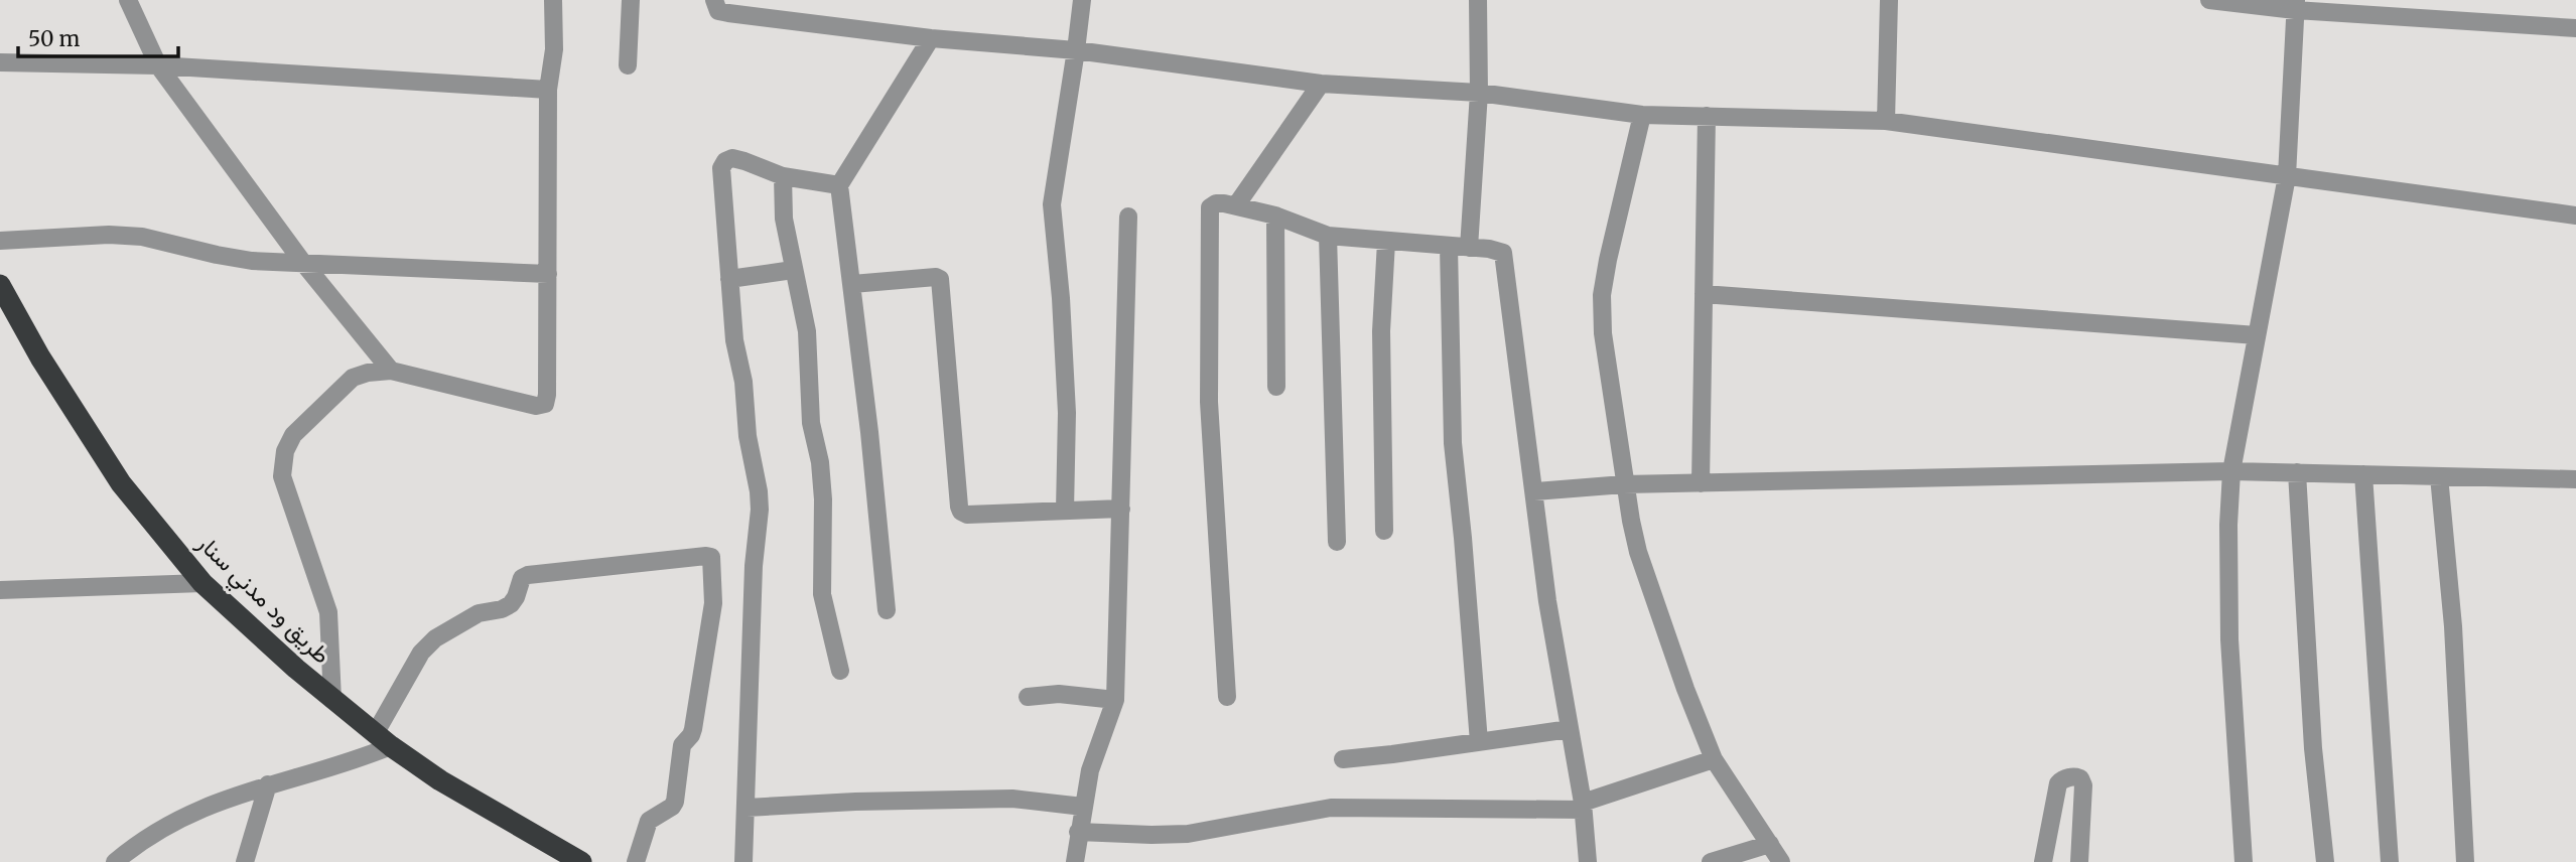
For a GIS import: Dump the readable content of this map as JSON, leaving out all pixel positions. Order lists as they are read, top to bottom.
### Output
{
  "streets": {
    "highway": ["طريق ود مدني سنار"]
  },
  "scale_bar": "50 m"
}
